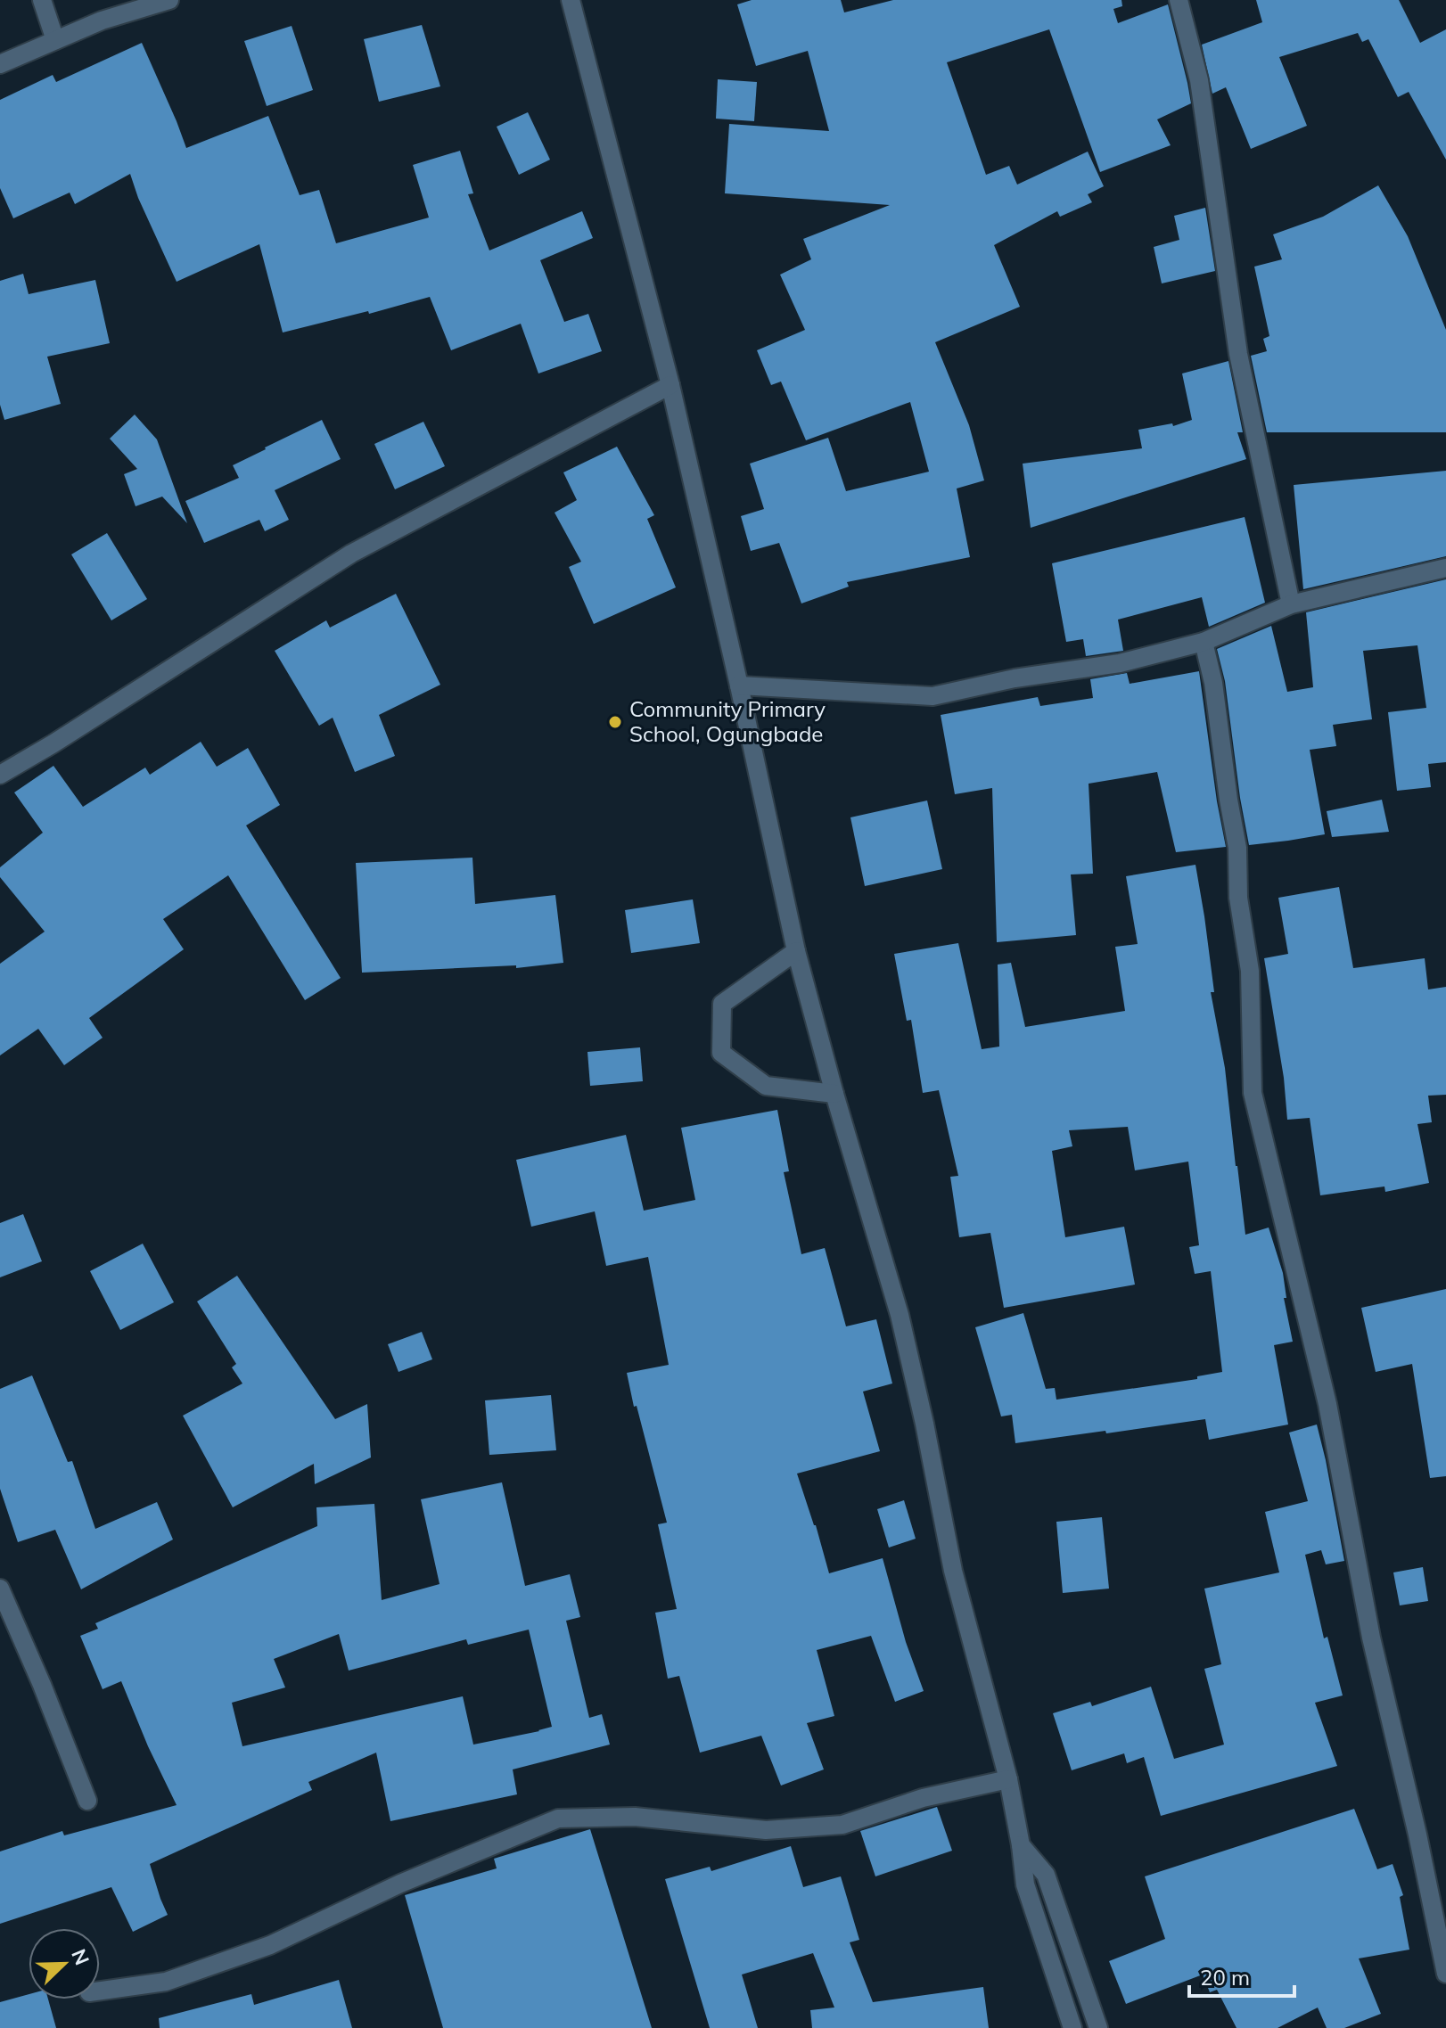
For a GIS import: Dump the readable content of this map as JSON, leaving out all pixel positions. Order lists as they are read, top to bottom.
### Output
{
  "places": ["Community Primary School, Ogungbade"],
  "scale_bar": "20 m",
  "north": "top right"
}
